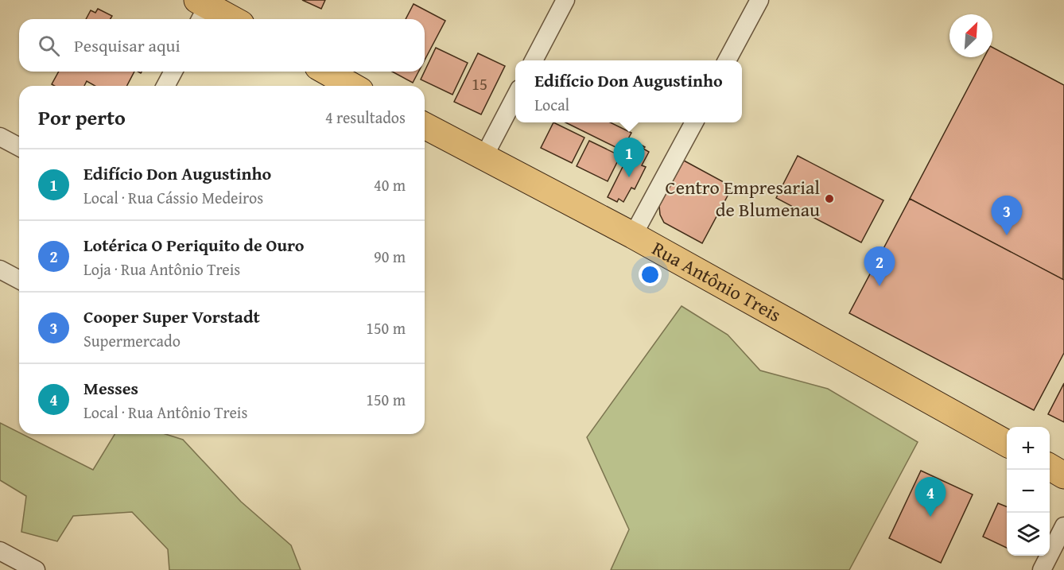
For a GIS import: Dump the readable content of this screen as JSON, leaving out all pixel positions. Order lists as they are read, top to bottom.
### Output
{
  "streets": {
    "main road": ["Rua Antônio Treis"]
  },
  "places": ["Centro Empresarial de Blumenau"],
  "house_numbers": ["15"],
  "north": "top right",
  "page": {
    "search": "Pesquisar aqui",
    "popup": ["Edifício Don Augustinho", "Local"],
    "heading": ["Por perto", "4 resultados"],
    "pins": [
      "1",
      "3",
      "2",
      "4"
    ],
    "list": [
      {
        "mark": "1",
        "name": "Edifício Don Augustinho",
        "note": "Local · Rua Cássio Medeiros",
        "value": "40 m"
      },
      {
        "mark": "2",
        "name": "Lotérica O Periquito de Ouro",
        "note": "Loja · Rua Antônio Treis",
        "value": "90 m"
      },
      {
        "mark": "3",
        "name": "Cooper Super Vorstadt",
        "note": "Supermercado",
        "value": "150 m"
      },
      {
        "mark": "4",
        "name": "Messes",
        "note": "Local · Rua Antônio Treis",
        "value": "150 m"
      }
    ],
    "map_buttons": ["+", "−"]
  }
}
